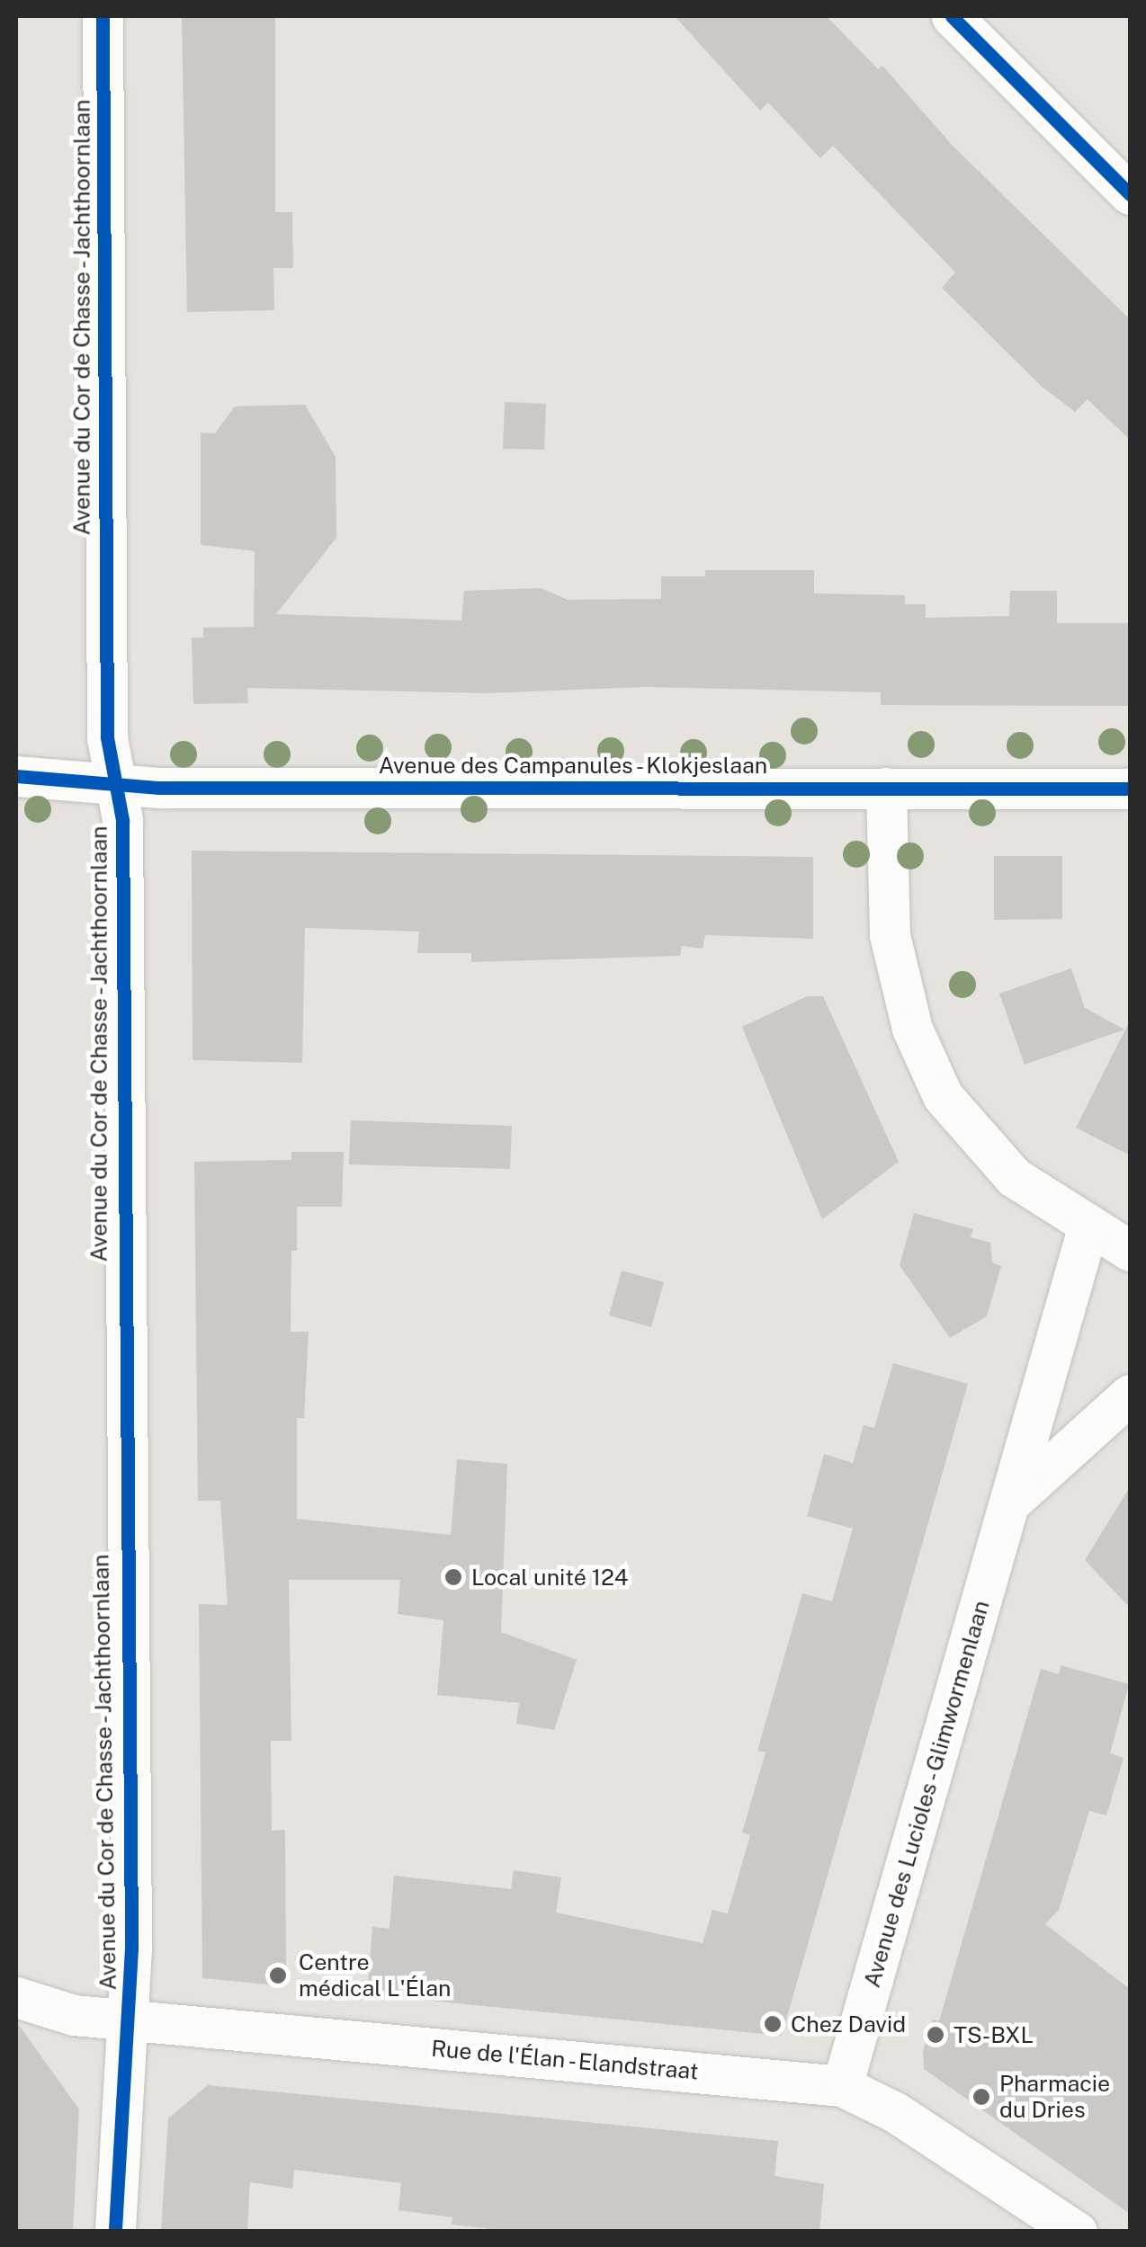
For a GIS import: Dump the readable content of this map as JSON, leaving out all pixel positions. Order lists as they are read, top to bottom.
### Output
{
  "streets": {
    "street": [
      "Avenue du Cor de Chasse - Jachthoornlaan",
      "Avenue des Campanules - Klokjeslaan",
      "Avenue des Lucioles - Glimwormenlaan",
      "Rue de l'Élan - Elandstraat"
    ]
  },
  "crossings": [
    ["Avenue du Cor de Chasse - Jachthoornlaan", "Avenue des Campanules - Klokjeslaan"],
    ["Avenue du Cor de Chasse - Jachthoornlaan", "Rue de l'Élan - Elandstraat"],
    ["Avenue des Lucioles - Glimwormenlaan", "Rue de l'Élan - Elandstraat"]
  ],
  "places": [
    "Local unité 124",
    "Centre médical L'Élan",
    "Chez David",
    "TS-BXL",
    "Pharmacie du Dries"
  ]
}
